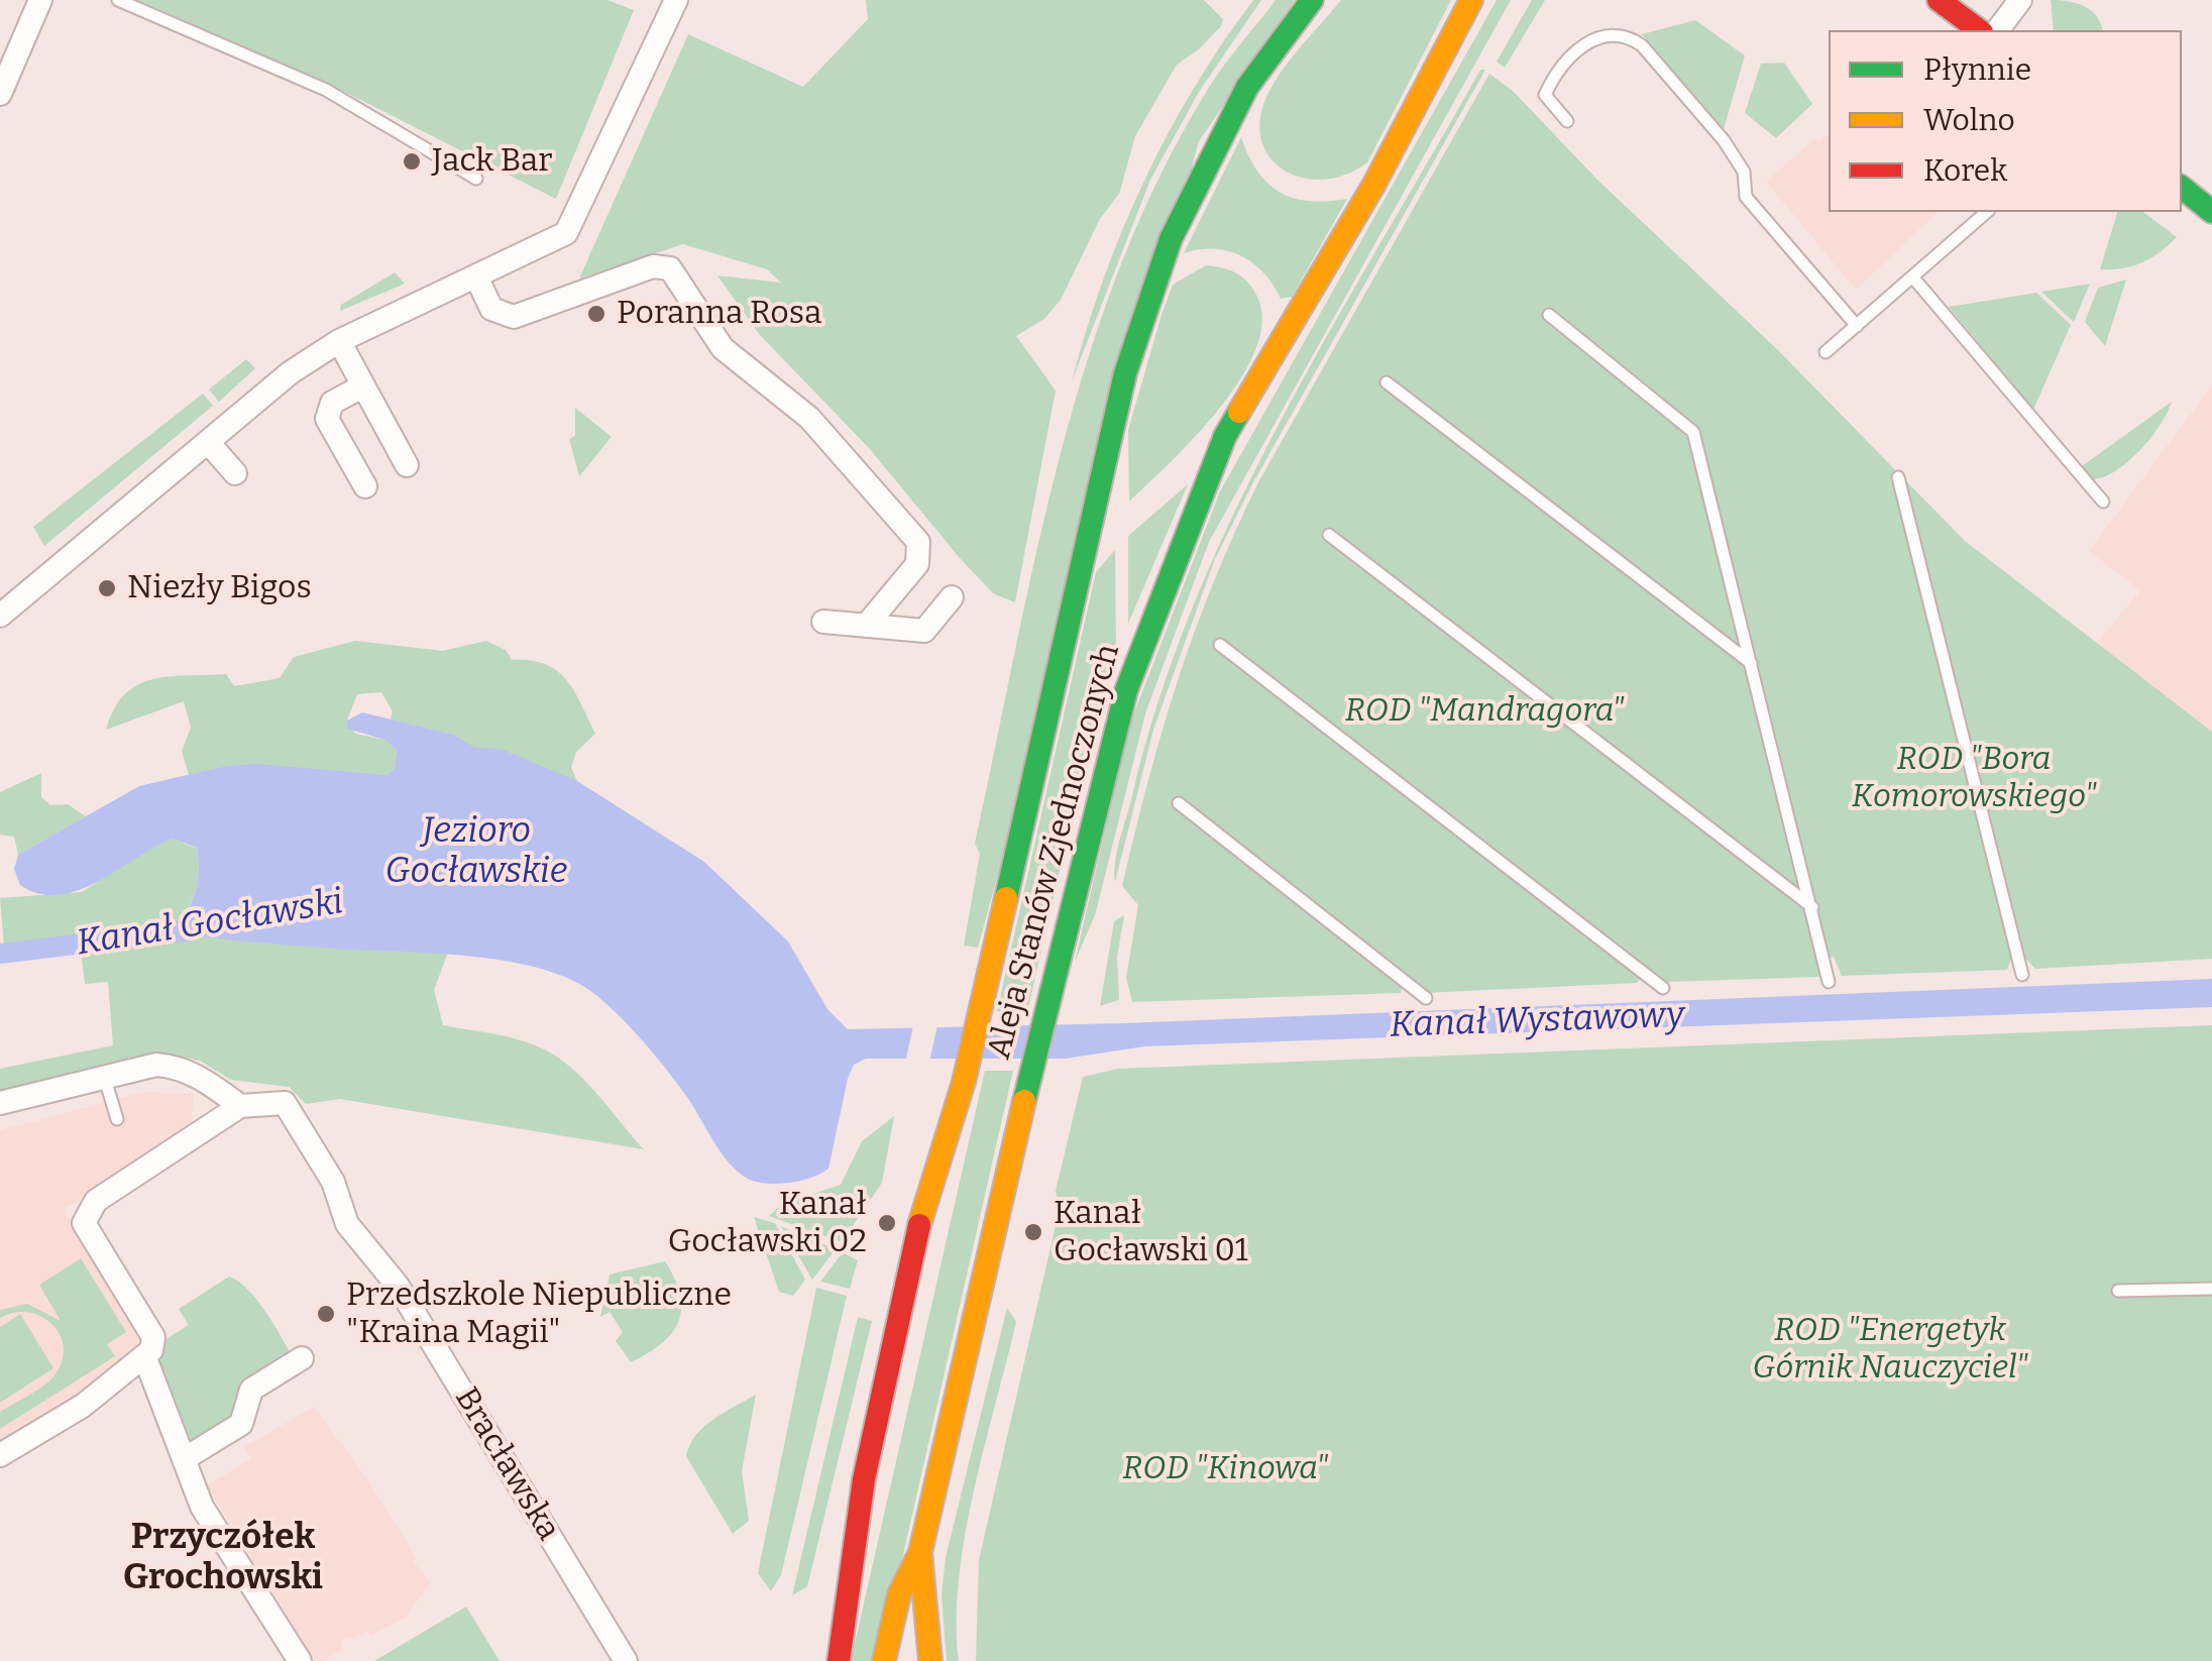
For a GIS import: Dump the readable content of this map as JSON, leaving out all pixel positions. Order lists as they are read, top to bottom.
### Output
{
  "streets": {
    "main road": ["Aleja Stanów Zjednoczonych"],
    "street": ["Bracławska"]
  },
  "districts": ["Przyczółek Grochowski"],
  "water": ["Jezioro Gocławskie", "Kanał Gocławski", "Kanał Wystawowy"],
  "parks": [
    "ROD \"Mandragora\"",
    "ROD \"Bora Komorowskiego\"",
    "ROD \"Energetyk Górnik Nauczyciel\"",
    "ROD \"Kinowa\""
  ],
  "places": [
    "Jack Bar",
    "Poranna Rosa",
    "Niezły Bigos",
    "Kanał Gocławski 02",
    "Kanał Gocławski 01",
    "Przedszkole Niepubliczne \"Kraina Magii\""
  ],
  "legend": ["Płynnie", "Wolno", "Korek"]
}
